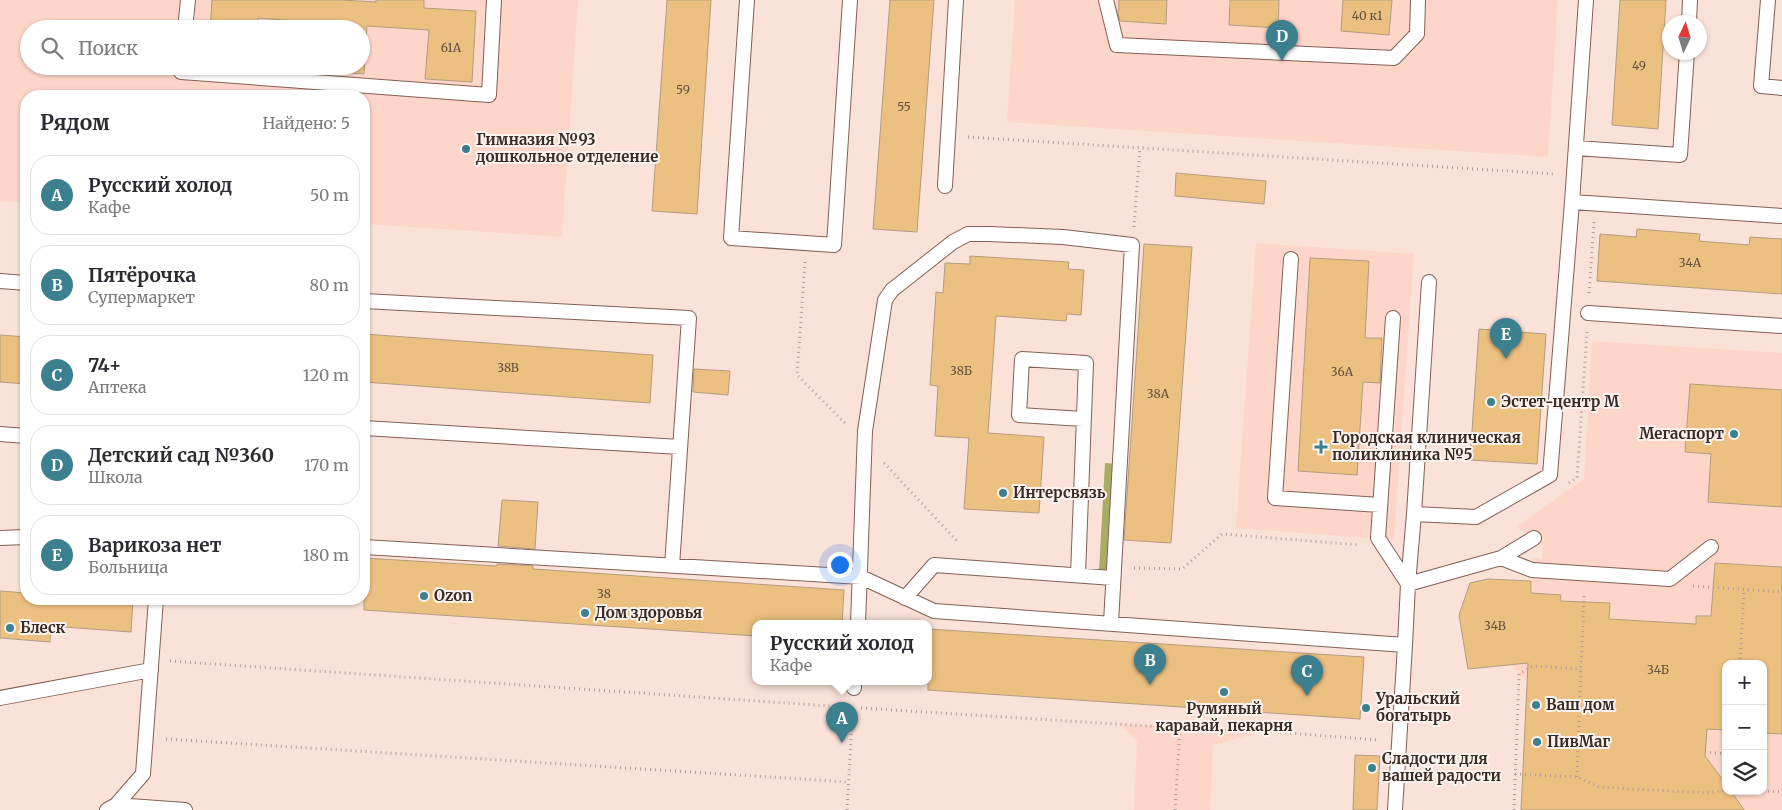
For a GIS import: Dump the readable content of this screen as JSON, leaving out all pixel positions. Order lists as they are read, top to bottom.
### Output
{
  "places": {
    "other": [
      "Гимназия №93 дошкольное отделение",
      "Эстет-центр М",
      "Мегаспорт",
      "Интерсвязь",
      "Ozon",
      "Дом здоровья",
      "Блеск",
      "Румяный каравай, пекарня",
      "Ваш дом",
      "Уральский богатырь",
      "ПивМаг",
      "Сладости для вашей радости"
    ],
    "health": ["Городская клиническая поликлиника №5"]
  },
  "house_numbers": [
    "40 к1",
    "61А",
    "49",
    "59",
    "55",
    "34А",
    "38В",
    "38Б",
    "36А",
    "38А",
    "38",
    "34В",
    "34Б"
  ],
  "north": "top",
  "page": {
    "pins": [
      "D",
      "E",
      "B",
      "C",
      "A"
    ],
    "search": "Поиск",
    "heading": ["Рядом", "Найдено: 5"],
    "list": [
      {
        "mark": "A",
        "name": "Русский холод",
        "note": "Кафе",
        "value": "50 m"
      },
      {
        "mark": "B",
        "name": "Пятёрочка",
        "note": "Супермаркет",
        "value": "80 m"
      },
      {
        "mark": "C",
        "name": "74+",
        "note": "Аптека",
        "value": "120 m"
      },
      {
        "mark": "D",
        "name": "Детский сад №360",
        "note": "Школа",
        "value": "170 m"
      },
      {
        "mark": "E",
        "name": "Варикоза нет",
        "note": "Больница",
        "value": "180 m"
      }
    ],
    "popup": ["Русский холод", "Кафе"],
    "map_buttons": ["+", "−"]
  }
}
